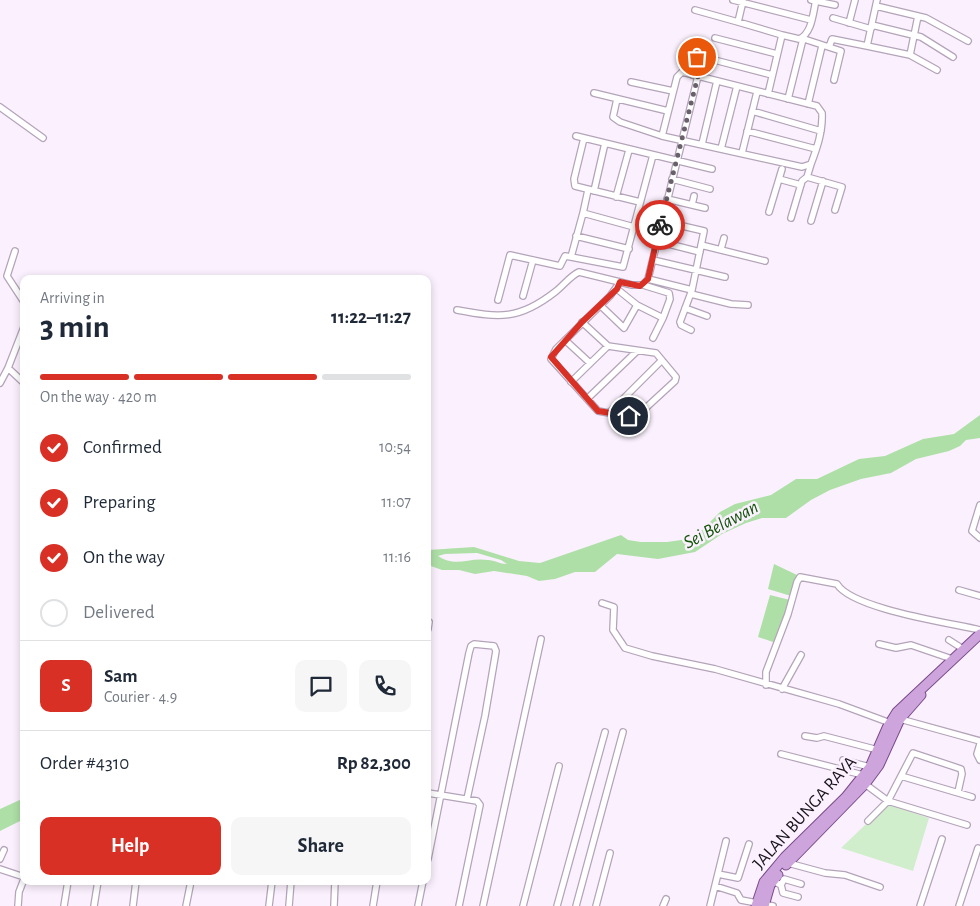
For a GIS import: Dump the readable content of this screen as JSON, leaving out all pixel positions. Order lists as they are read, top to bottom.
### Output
{
  "streets": {
    "main road": ["JALAN BUNGA RAYA"]
  },
  "water": ["Sei Belawan"],
  "page": {
    "heading": ["3 min", "Arriving in", "11:22–11:27"],
    "panel": [
      "Sam",
      "Courier · 4.9",
      "Order #4310",
      "Rp 82,300"
    ],
    "bar": "On the way · 420 m",
    "list": [
      ["Confirmed", "10:54"],
      ["Preparing", "11:07"],
      ["On the way", "11:16"],
      "Delivered"
    ],
    "round": "S",
    "buttons": ["Help", "Share"]
  }
}
